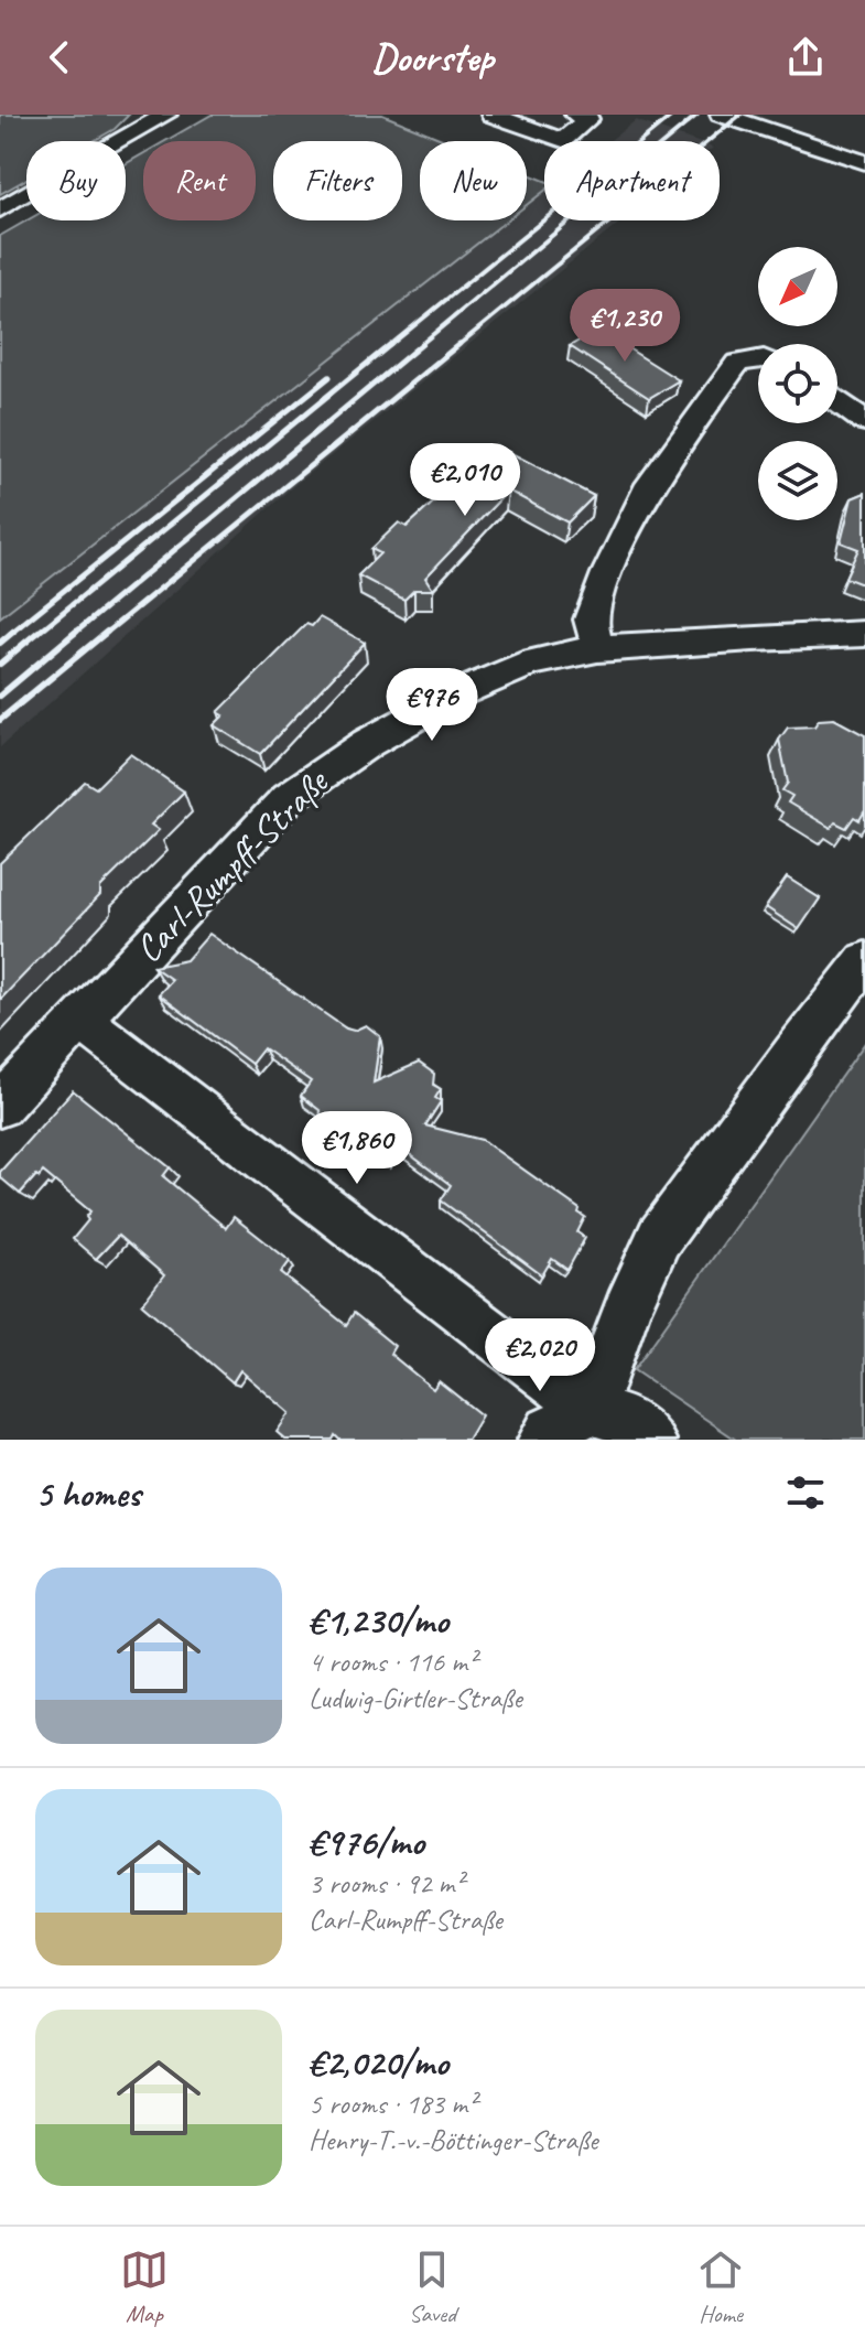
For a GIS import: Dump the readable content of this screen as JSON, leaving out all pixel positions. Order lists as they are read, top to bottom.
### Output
{
  "streets": {
    "street": ["Carl-Rumpff-Straße"]
  },
  "north": "bottom left",
  "page": {
    "header": "Doorstep",
    "chip": [
      "Buy",
      "Rent",
      "Filters",
      "New",
      "Apartment"
    ],
    "price": [
      "€1,230",
      "€2,010",
      "€976",
      "€1,860",
      "€2,020"
    ],
    "heading": "5 homes",
    "list": [
      {
        "name": "€1,230/mo",
        "note": "4 rooms · 116 m² · Ludwig-Girtler-Straße"
      },
      {
        "name": "€976/mo",
        "note": "3 rooms · 92 m² · Carl-Rumpff-Straße"
      },
      {
        "name": "€2,020/mo",
        "note": "5 rooms · 183 m² · Henry-T.-v.-Böttinger-Straße"
      }
    ],
    "tabs": ["Map", "Saved", "Home"]
  }
}
